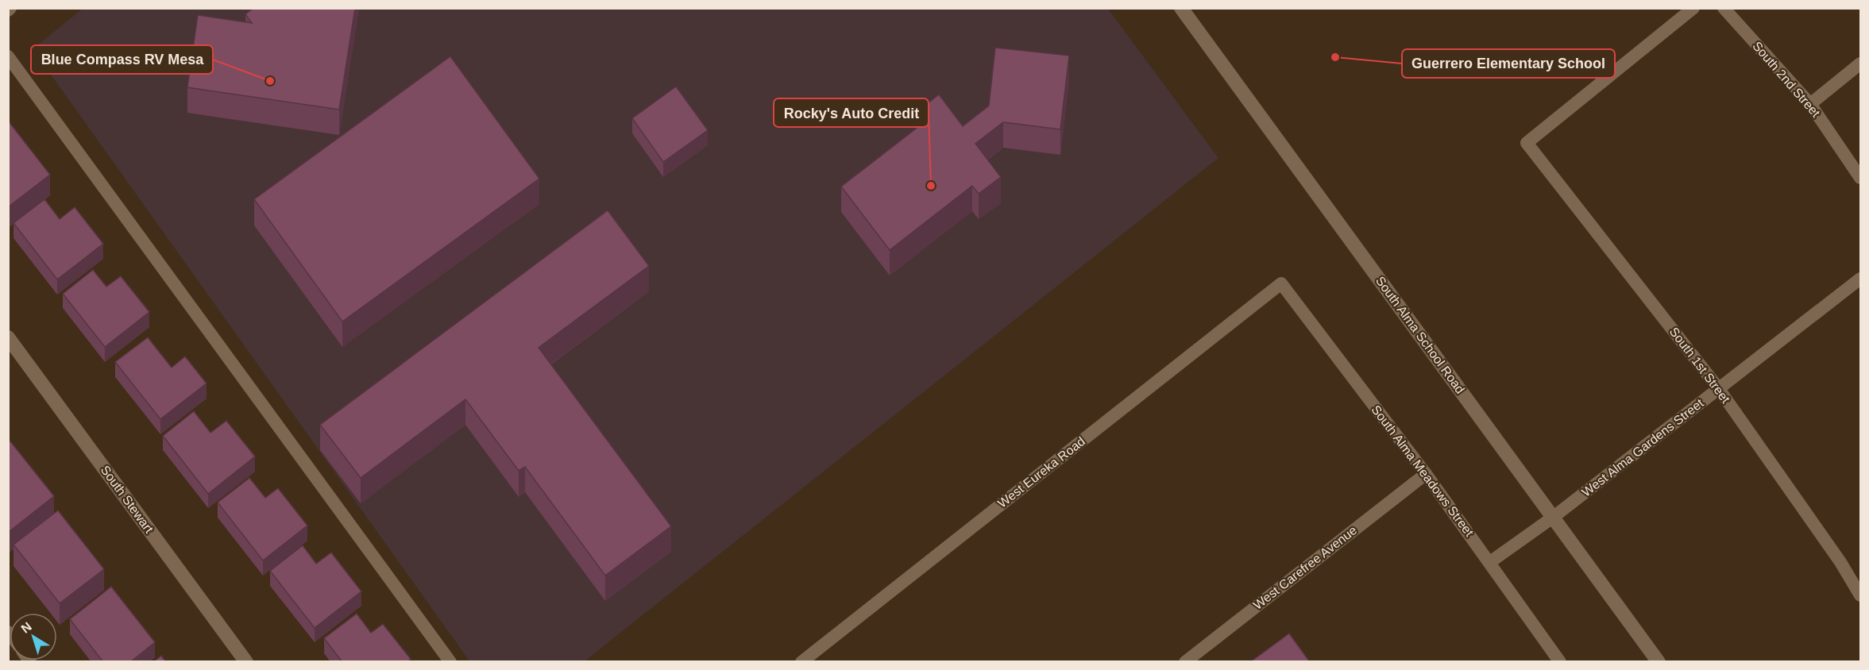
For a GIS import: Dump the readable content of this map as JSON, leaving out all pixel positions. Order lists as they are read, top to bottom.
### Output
{
  "streets": {
    "main road": ["South Alma School Road", "South Stewart"],
    "lane": [
      "South 2nd Street",
      "South 1st Street",
      "West Alma Gardens Street",
      "South Alma Meadows Street",
      "West Eureka Road",
      "West Carefree Avenue"
    ]
  },
  "crossings": [
    ["South Alma School Road", "West Alma Gardens Street"],
    ["South 1st Street", "West Alma Gardens Street"],
    ["West Alma Gardens Street", "South Alma Meadows Street"],
    ["South Alma Meadows Street", "West Eureka Road"],
    ["South Alma Meadows Street", "West Carefree Avenue"]
  ],
  "places": ["Guerrero Elementary School", "Blue Compass RV Mesa", "Rocky's Auto Credit"],
  "north": "top left"
}
